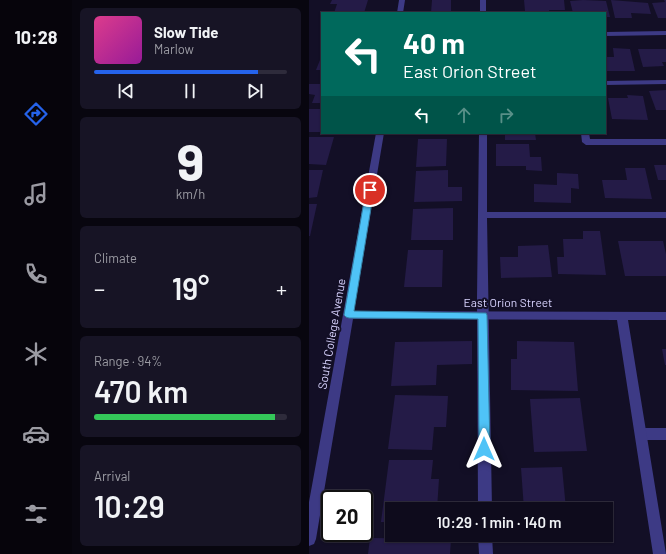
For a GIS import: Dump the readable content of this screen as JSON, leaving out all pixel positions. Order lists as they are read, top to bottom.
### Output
{
  "streets": {
    "street": ["East Orion Street", "South College Avenue"]
  },
  "crossings": [
    ["East Orion Street", "South College Avenue"]
  ],
  "page": {
    "tabs": "10:28",
    "turn": ["40 m", "East Orion Street"],
    "song": ["Slow Tide", "Marlow"],
    "tile": [
      ["9", "km/h"],
      "Climate",
      ["Range · 94%", "470 km"],
      ["Arrival", "10:29"]
    ],
    "heat": ["−", "19°", "+"],
    "limit": "20",
    "trip": "10:29 · 1 min · 140 m"
  }
}
